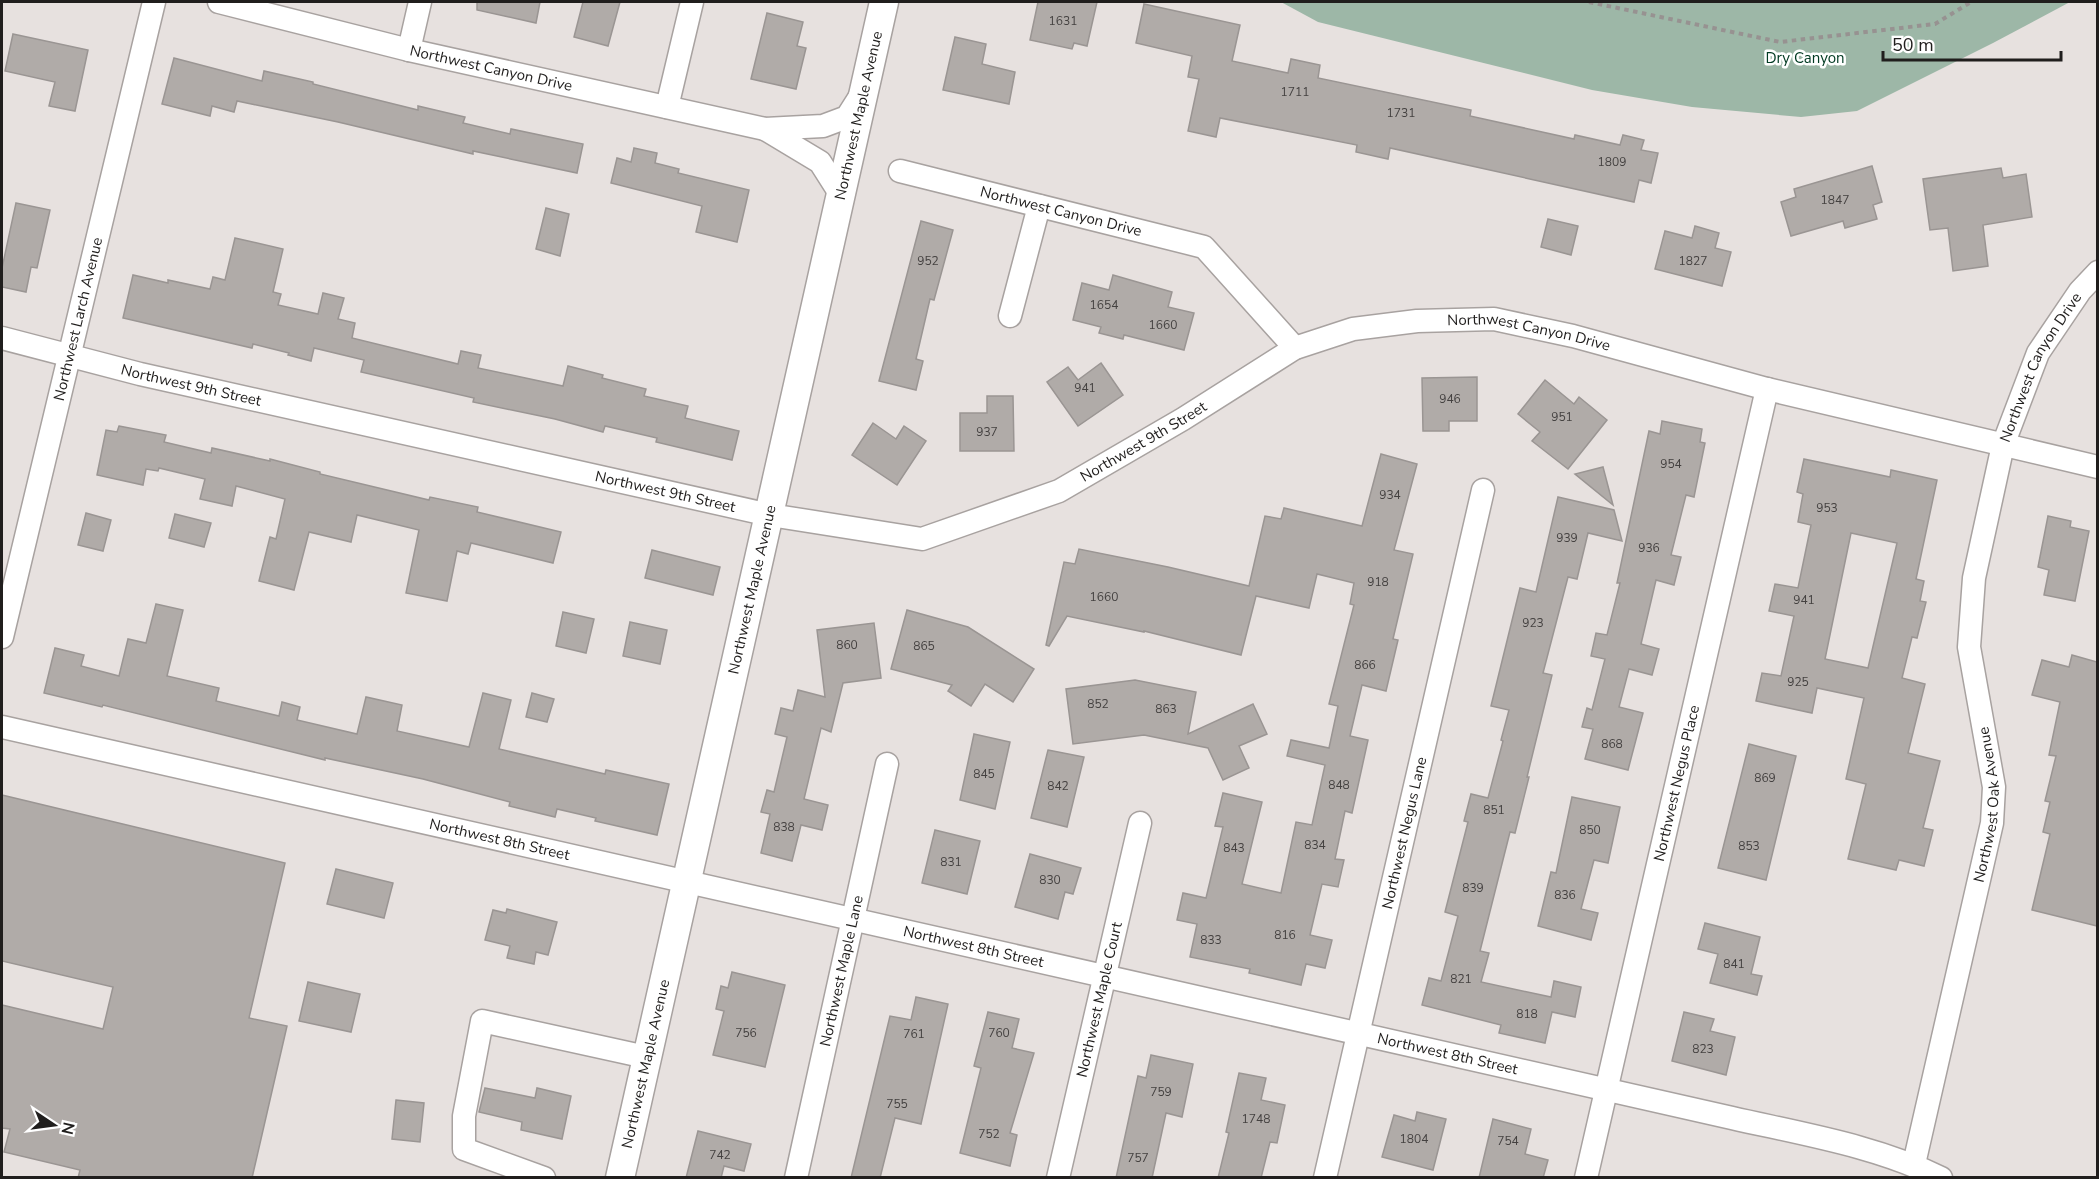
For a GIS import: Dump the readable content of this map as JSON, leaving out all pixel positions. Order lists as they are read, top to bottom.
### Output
{
  "streets": {
    "main road": ["Northwest Maple Avenue"],
    "street": [
      "Northwest Canyon Drive",
      "Northwest Larch Avenue",
      "Northwest 9th Street",
      "Northwest Negus Place",
      "Northwest Oak Avenue",
      "Northwest Negus Lane",
      "Northwest 8th Street",
      "Northwest Maple Lane",
      "Northwest Maple Court"
    ]
  },
  "crossings": [
    ["Northwest Canyon Drive", "Northwest Maple Avenue"],
    ["Northwest Canyon Drive", "Northwest 9th Street"],
    ["Northwest Canyon Drive", "Northwest Negus Place"],
    ["Northwest Canyon Drive", "Northwest Oak Avenue"],
    ["Northwest Maple Avenue", "Northwest 9th Street"],
    ["Northwest Maple Avenue", "Northwest 8th Street"],
    ["Northwest Larch Avenue", "Northwest 9th Street"],
    ["Northwest Negus Place", "Northwest 8th Street"],
    ["Northwest Oak Avenue", "Northwest 8th Street"],
    ["Northwest Negus Lane", "Northwest 8th Street"],
    ["Northwest 8th Street", "Northwest Maple Lane"],
    ["Northwest 8th Street", "Northwest Maple Court"]
  ],
  "parks": ["Dry Canyon"],
  "house_numbers": [
    "1631",
    "1711",
    "1731",
    "1809",
    "1847",
    "952",
    "1827",
    "1654",
    "1660",
    "941",
    "946",
    "951",
    "937",
    "954",
    "934",
    "953",
    "939",
    "936",
    "918",
    "1660",
    "941",
    "923",
    "860",
    "865",
    "866",
    "925",
    "852",
    "863",
    "868",
    "845",
    "869",
    "848",
    "842",
    "851",
    "838",
    "850",
    "834",
    "853",
    "843",
    "831",
    "830",
    "839",
    "836",
    "816",
    "833",
    "841",
    "821",
    "818",
    "756",
    "760",
    "761",
    "823",
    "759",
    "755",
    "1748",
    "752",
    "1804",
    "754",
    "742",
    "757"
  ],
  "scale_bar": "50 m",
  "north": "right"
}
